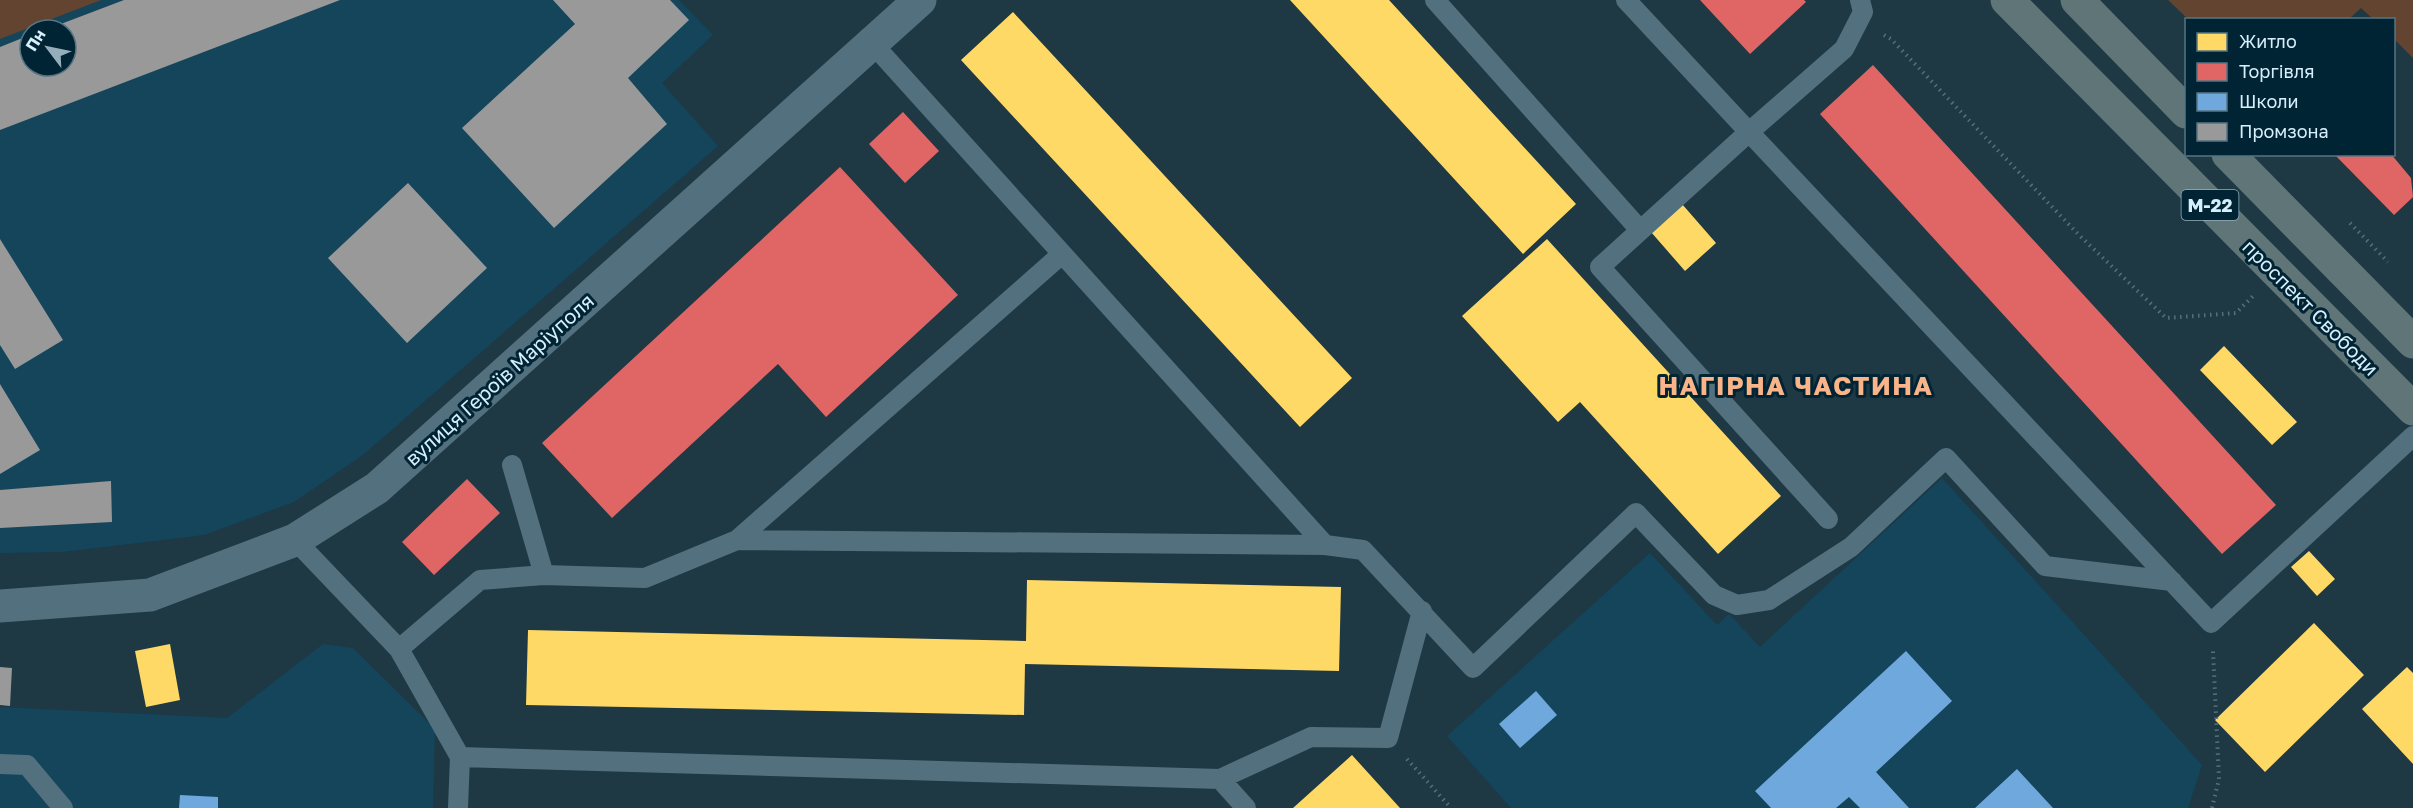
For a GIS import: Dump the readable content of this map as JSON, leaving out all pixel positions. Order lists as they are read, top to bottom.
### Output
{
  "streets": {
    "highway": ["М-22", "проспект Свободи"],
    "street": ["вулиця Героїв Маріуполя"]
  },
  "districts": ["НАГІРНА ЧАСТИНА"],
  "legend": [
    "Житло",
    "Торгівля",
    "Школи",
    "Промзона"
  ],
  "north": "top left"
}
